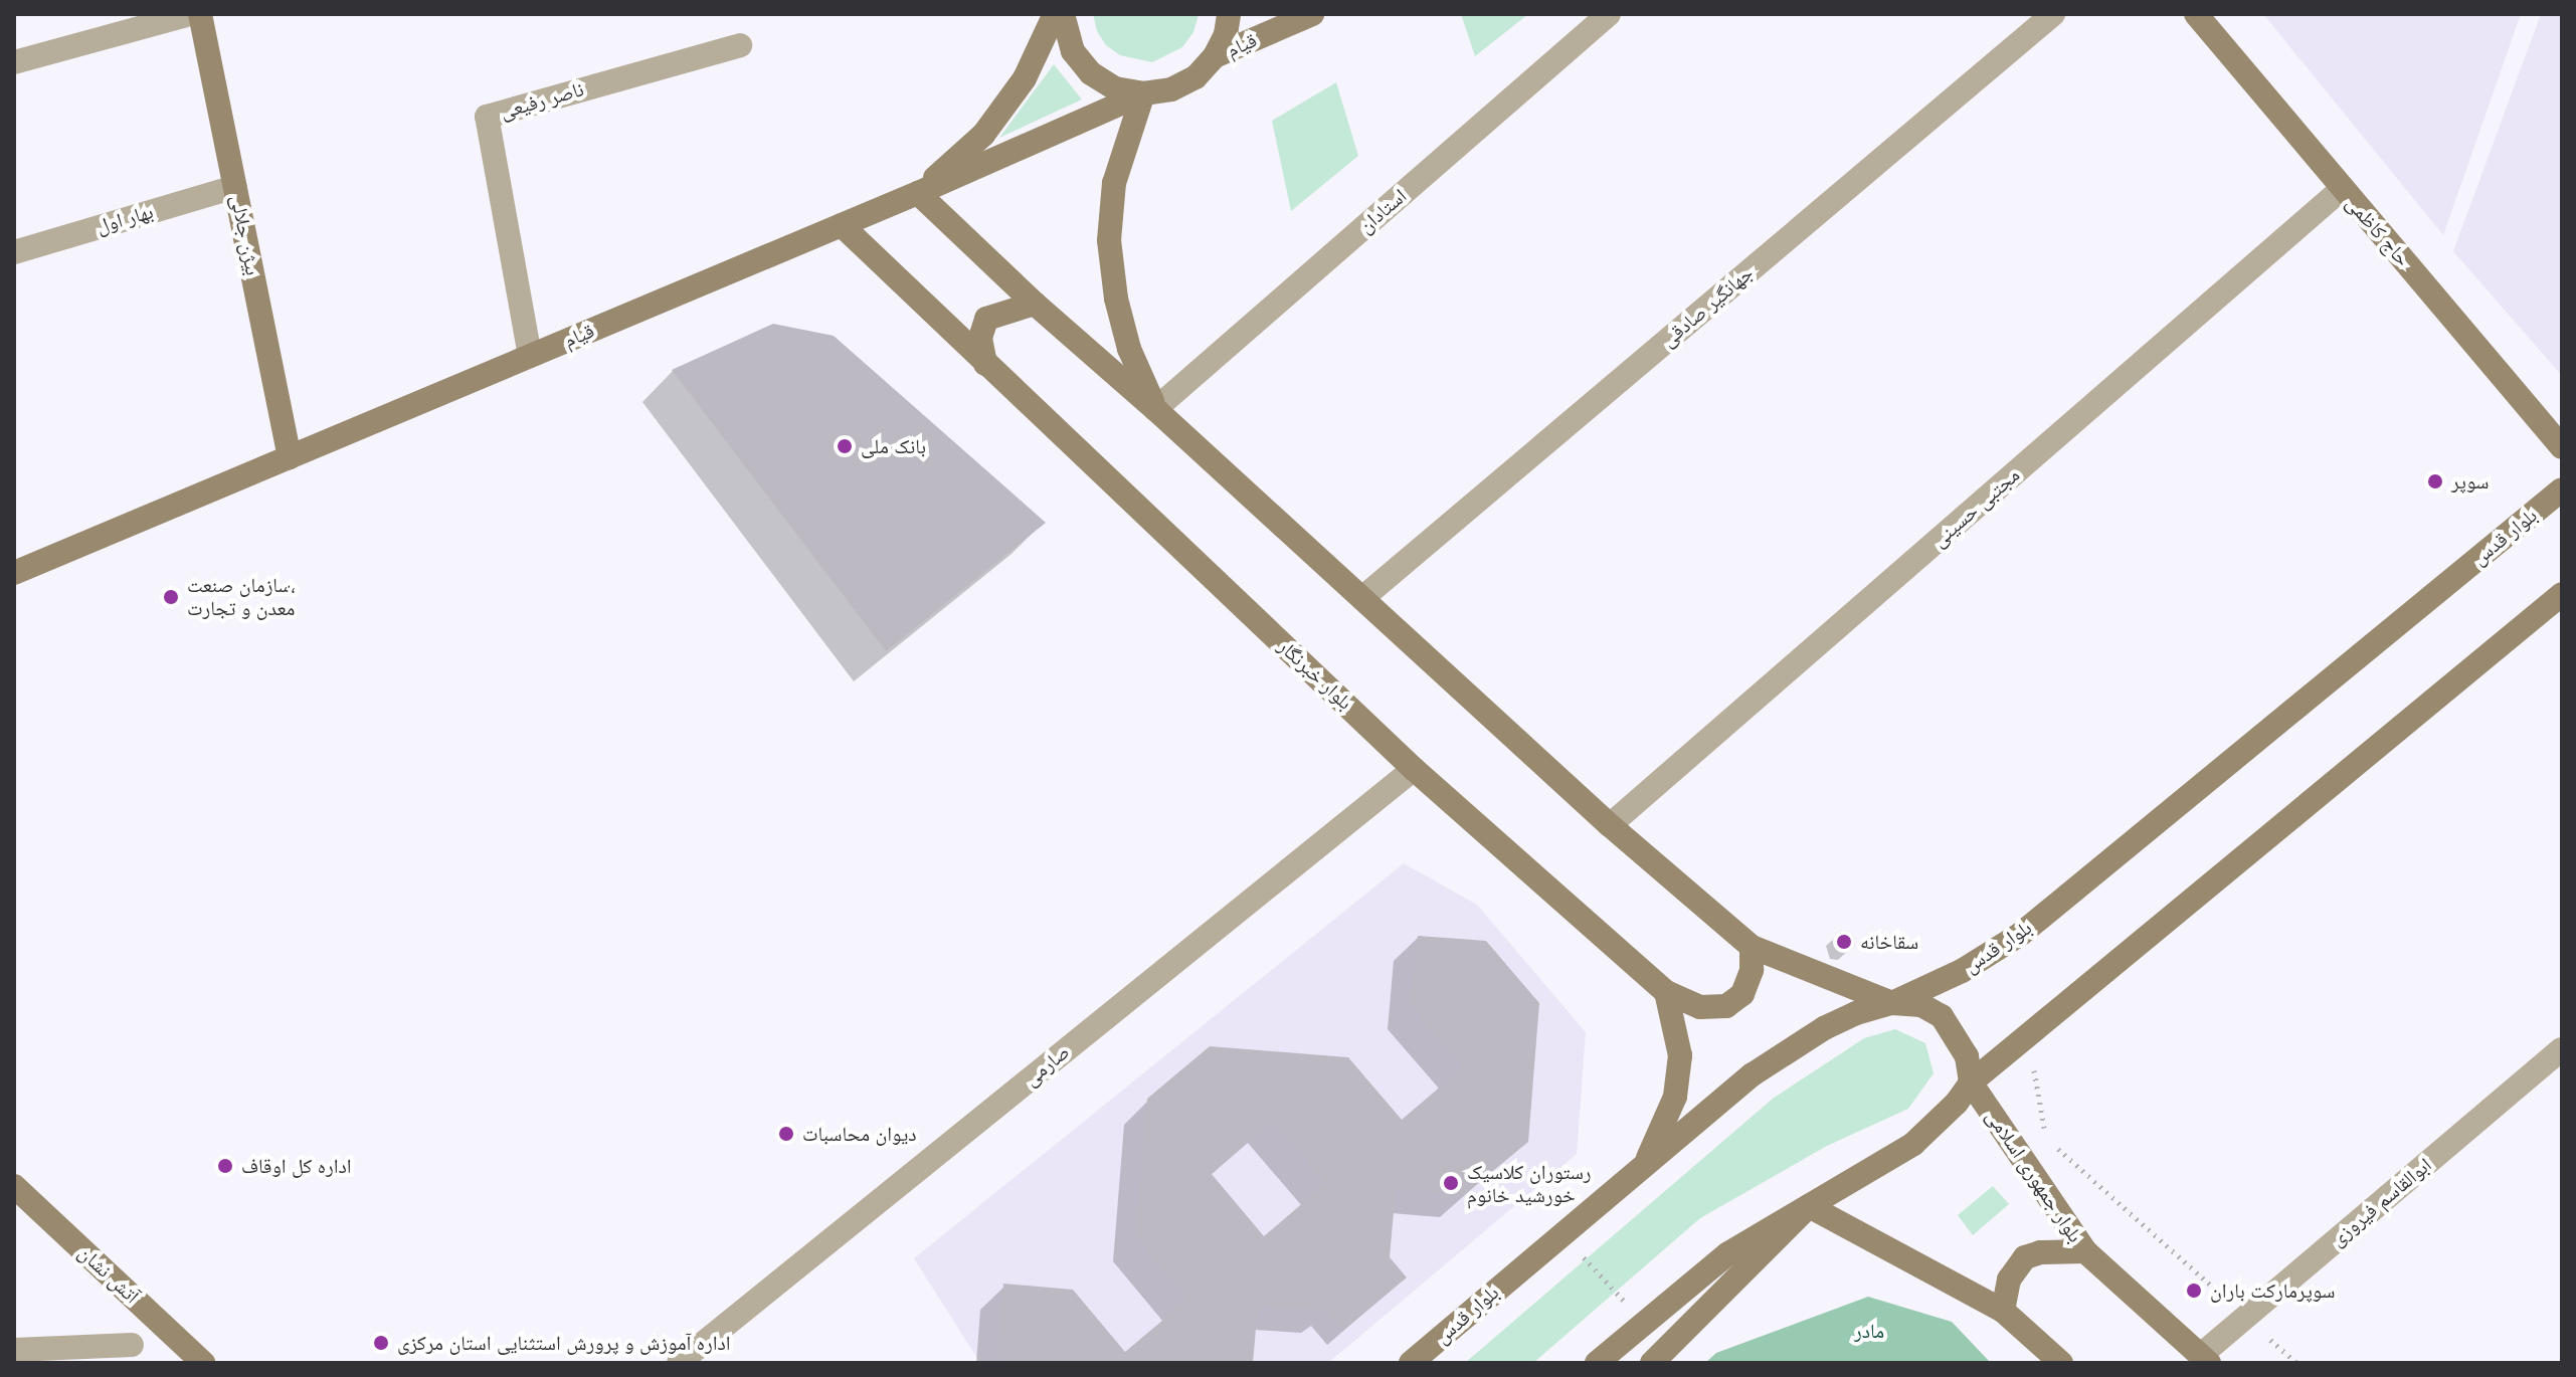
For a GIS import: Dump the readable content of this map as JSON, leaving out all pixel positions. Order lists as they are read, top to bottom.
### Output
{
  "streets": {
    "street": [
      "قیام",
      "ناصر رفیعی",
      "استادان",
      "بهار اول",
      "حاج کاظمی",
      "بیژن جلالی",
      "جهانگیر صادقی",
      "مجتبی حسینی",
      "بلوار قدس",
      "بلوار خبرنگار",
      "صارمی",
      "بلوار جمهوری اسلامی",
      "ابوالقاسم فیروزی",
      "آتش نشان"
    ]
  },
  "crossings": [
    ["قیام", "ناصر رفیعی"],
    ["قیام", "بیژن جلالی"],
    ["قیام", "بلوار خبرنگار"],
    ["بهار اول", "بیژن جلالی"],
    ["حاج کاظمی", "مجتبی حسینی"],
    ["بلوار قدس", "بلوار جمهوری اسلامی"],
    ["بلوار خبرنگار", "صارمی"],
    ["بلوار جمهوری اسلامی", "ابوالقاسم فیروزی"]
  ],
  "parks": ["مادر"],
  "places": [
    "بانک ملی",
    "سوپر",
    "سازمان صنعت، معدن و تجارت",
    "سقاخانه",
    "دیوان محاسبات",
    "اداره کل اوقاف",
    "رستوران کلاسیک خورشید خانوم",
    "سوپرمارکت باران",
    "اداره آموزش و پرورش استثنایی استان مرکزی"
  ]
}
